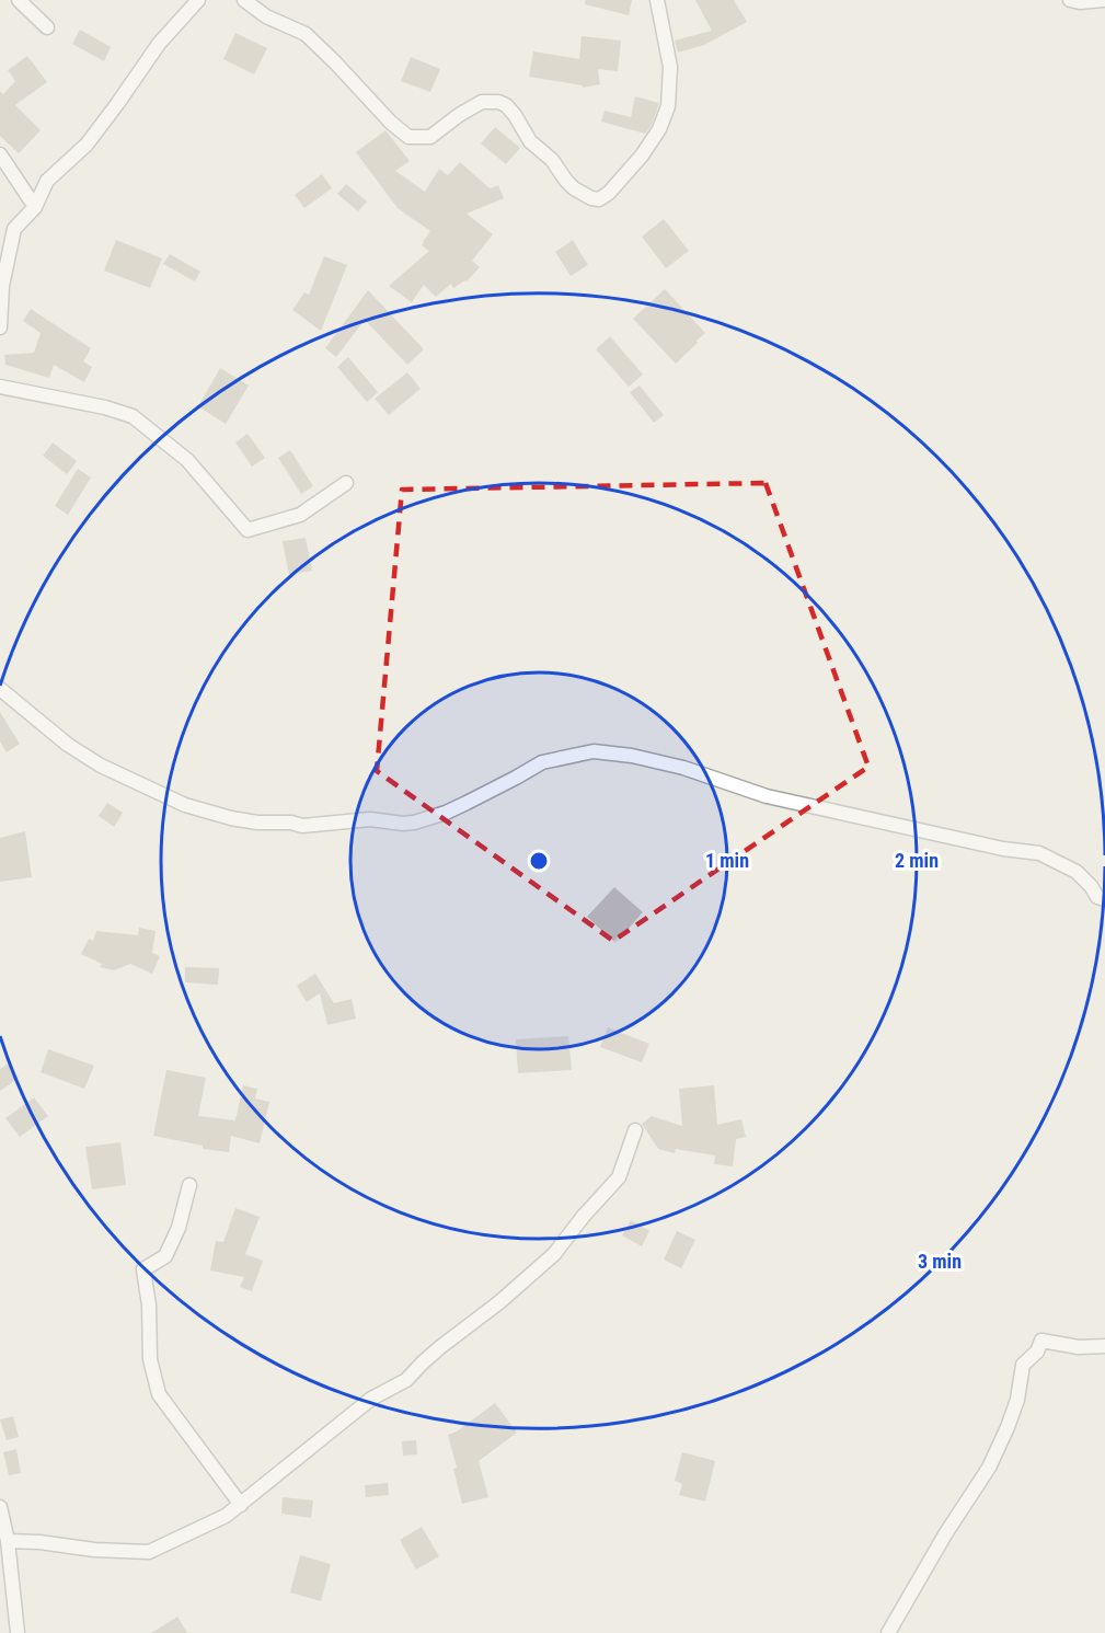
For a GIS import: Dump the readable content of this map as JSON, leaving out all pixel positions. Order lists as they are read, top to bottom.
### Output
{
  "rings": ["1 min", "2 min", "3 min"]
}
